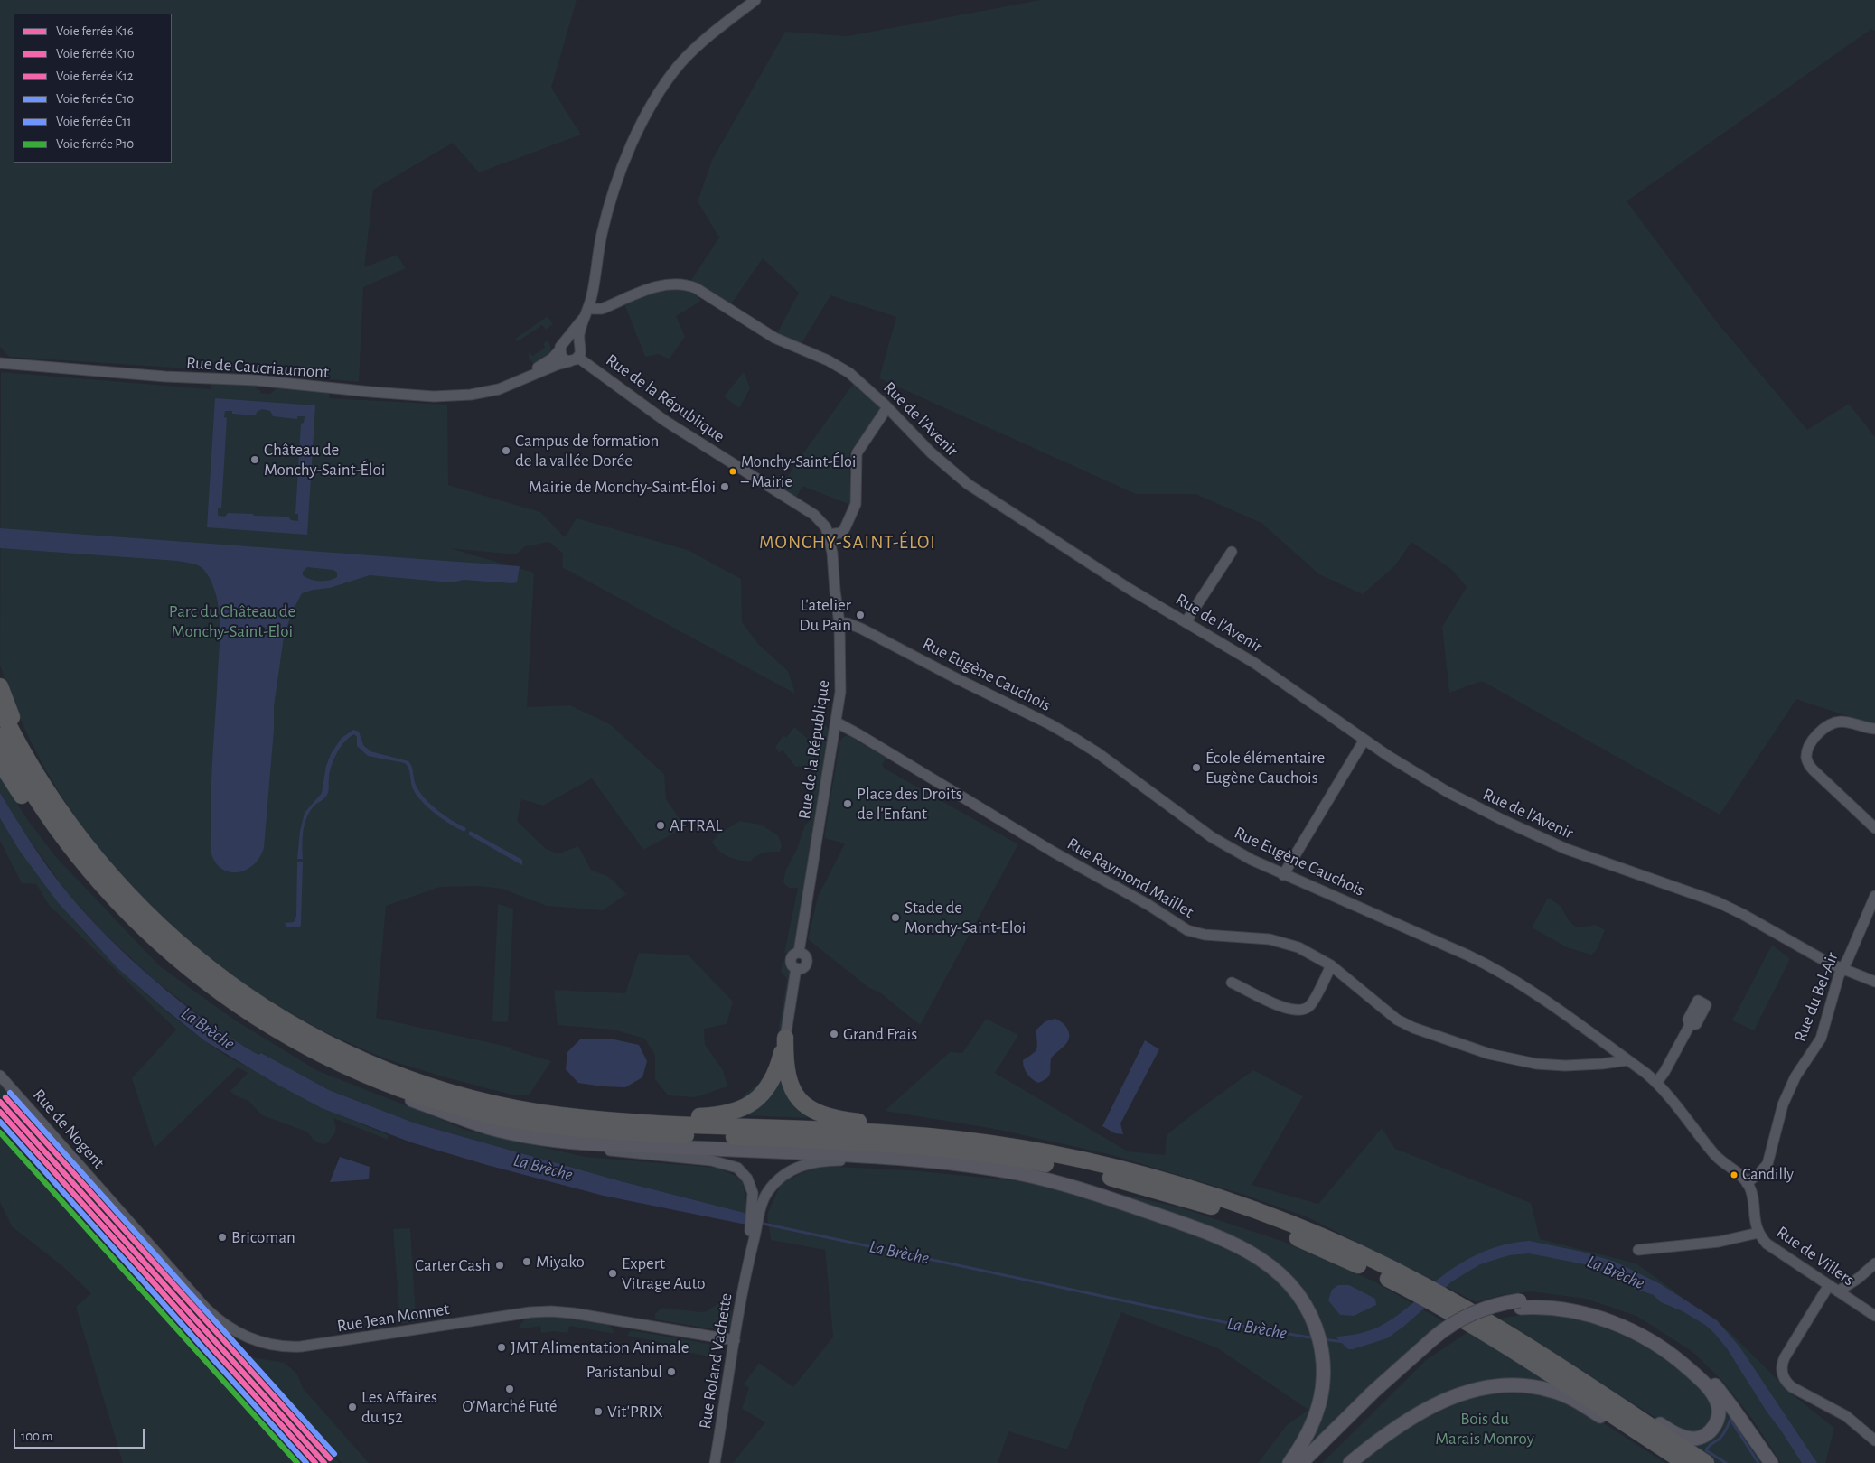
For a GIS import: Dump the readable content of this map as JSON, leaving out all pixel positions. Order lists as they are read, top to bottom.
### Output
{
  "streets": {
    "street": [
      "Rue de Caucriaumont",
      "Rue de la République",
      "Rue de l'Avenir",
      "Rue Eugène Cauchois",
      "Rue Raymond Maillet",
      "Rue du Bel-Air",
      "Rue de Nogent",
      "Rue de Villers",
      "Rue Jean Monnet",
      "Rue Roland Vachette"
    ]
  },
  "crossings": [
    ["Rue de la République", "Rue Eugène Cauchois"],
    ["Rue de la République", "Rue Raymond Maillet"],
    ["Rue de l'Avenir", "Rue du Bel-Air"],
    ["Rue Eugène Cauchois", "Rue Raymond Maillet"],
    ["Rue Eugène Cauchois", "Rue du Bel-Air"],
    ["Rue Eugène Cauchois", "Rue de Villers"],
    ["Rue du Bel-Air", "Rue de Villers"],
    ["Rue de Nogent", "Rue Jean Monnet"],
    ["Rue Jean Monnet", "Rue Roland Vachette"]
  ],
  "districts": ["MONCHY-SAINT-ÉLOI"],
  "water": ["La Brèche"],
  "parks": ["Parc du Château de Monchy-Saint-Eloi", "Bois du Marais Monroy"],
  "places": [
    "Campus de formation de la vallée Dorée",
    "Château de Monchy-Saint-Éloi",
    "Monchy-Saint-Éloi – Mairie",
    "Mairie de Monchy-Saint-Éloi",
    "L'atelier Du Pain",
    "École élémentaire Eugène Cauchois",
    "Place des Droits de l'Enfant",
    "AFTRAL",
    "Stade de Monchy-Saint-Eloi",
    "Grand Frais",
    "Candilly",
    "Bricoman",
    "Miyako",
    "Carter Cash",
    "Expert Vitrage Auto",
    "JMT Alimentation Animale",
    "Paristanbul",
    "O'Marché Futé",
    "Les Affaires du 152",
    "Vit'PRIX"
  ],
  "lines": [
    "rail line C11",
    "rail line K12",
    "rail line K16",
    "rail line K10",
    "rail line C10",
    "rail line P10"
  ],
  "legend": [
    "Voie ferrée K16",
    "Voie ferrée K10",
    "Voie ferrée K12",
    "Voie ferrée C10",
    "Voie ferrée C11",
    "Voie ferrée P10"
  ],
  "scale_bar": "100 m"
}
